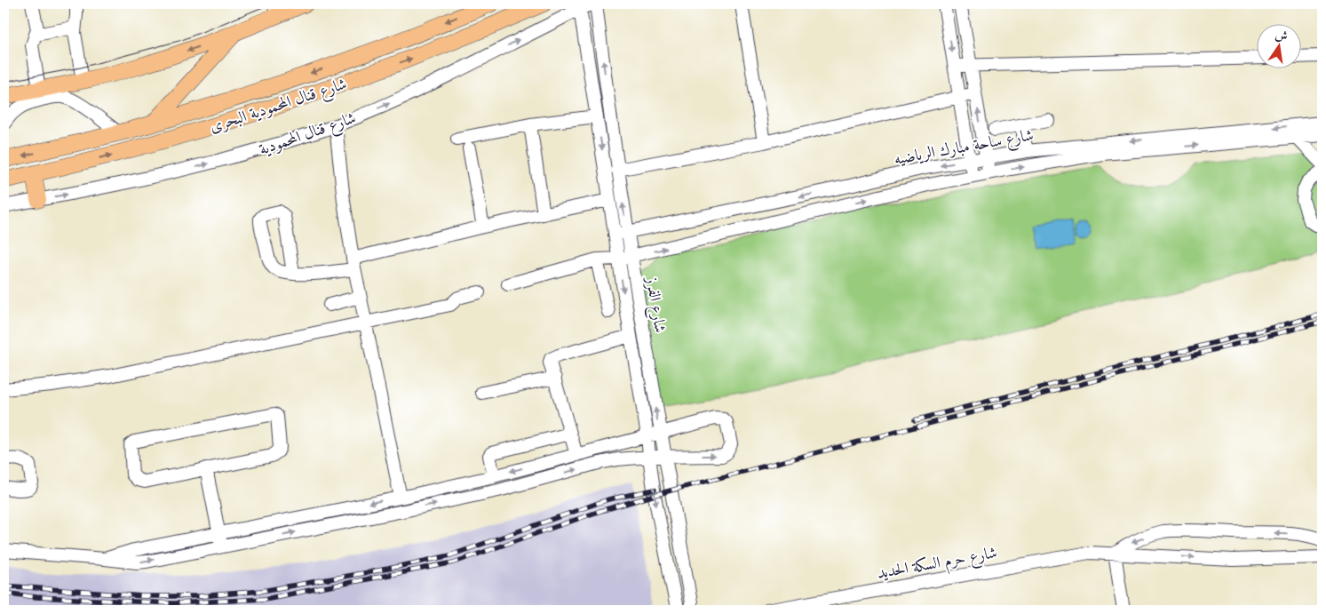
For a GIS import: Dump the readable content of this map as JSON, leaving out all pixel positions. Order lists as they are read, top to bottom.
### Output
{
  "streets": {
    "main road": ["شارع قنال المحمودية البحرى"],
    "street": [
      "شارع قنال المحمودية",
      "شارع ساحة مبارك الرياضيه",
      "شارع الفرز",
      "شارع حرم السكة الحديد"
    ]
  },
  "crossings": [
    ["شارع قنال المحمودية", "شارع الفرز"],
    ["شارع ساحة مبارك الرياضيه", "شارع الفرز"]
  ],
  "one_way": ["شارع قنال المحمودية"],
  "north": "top"
}
